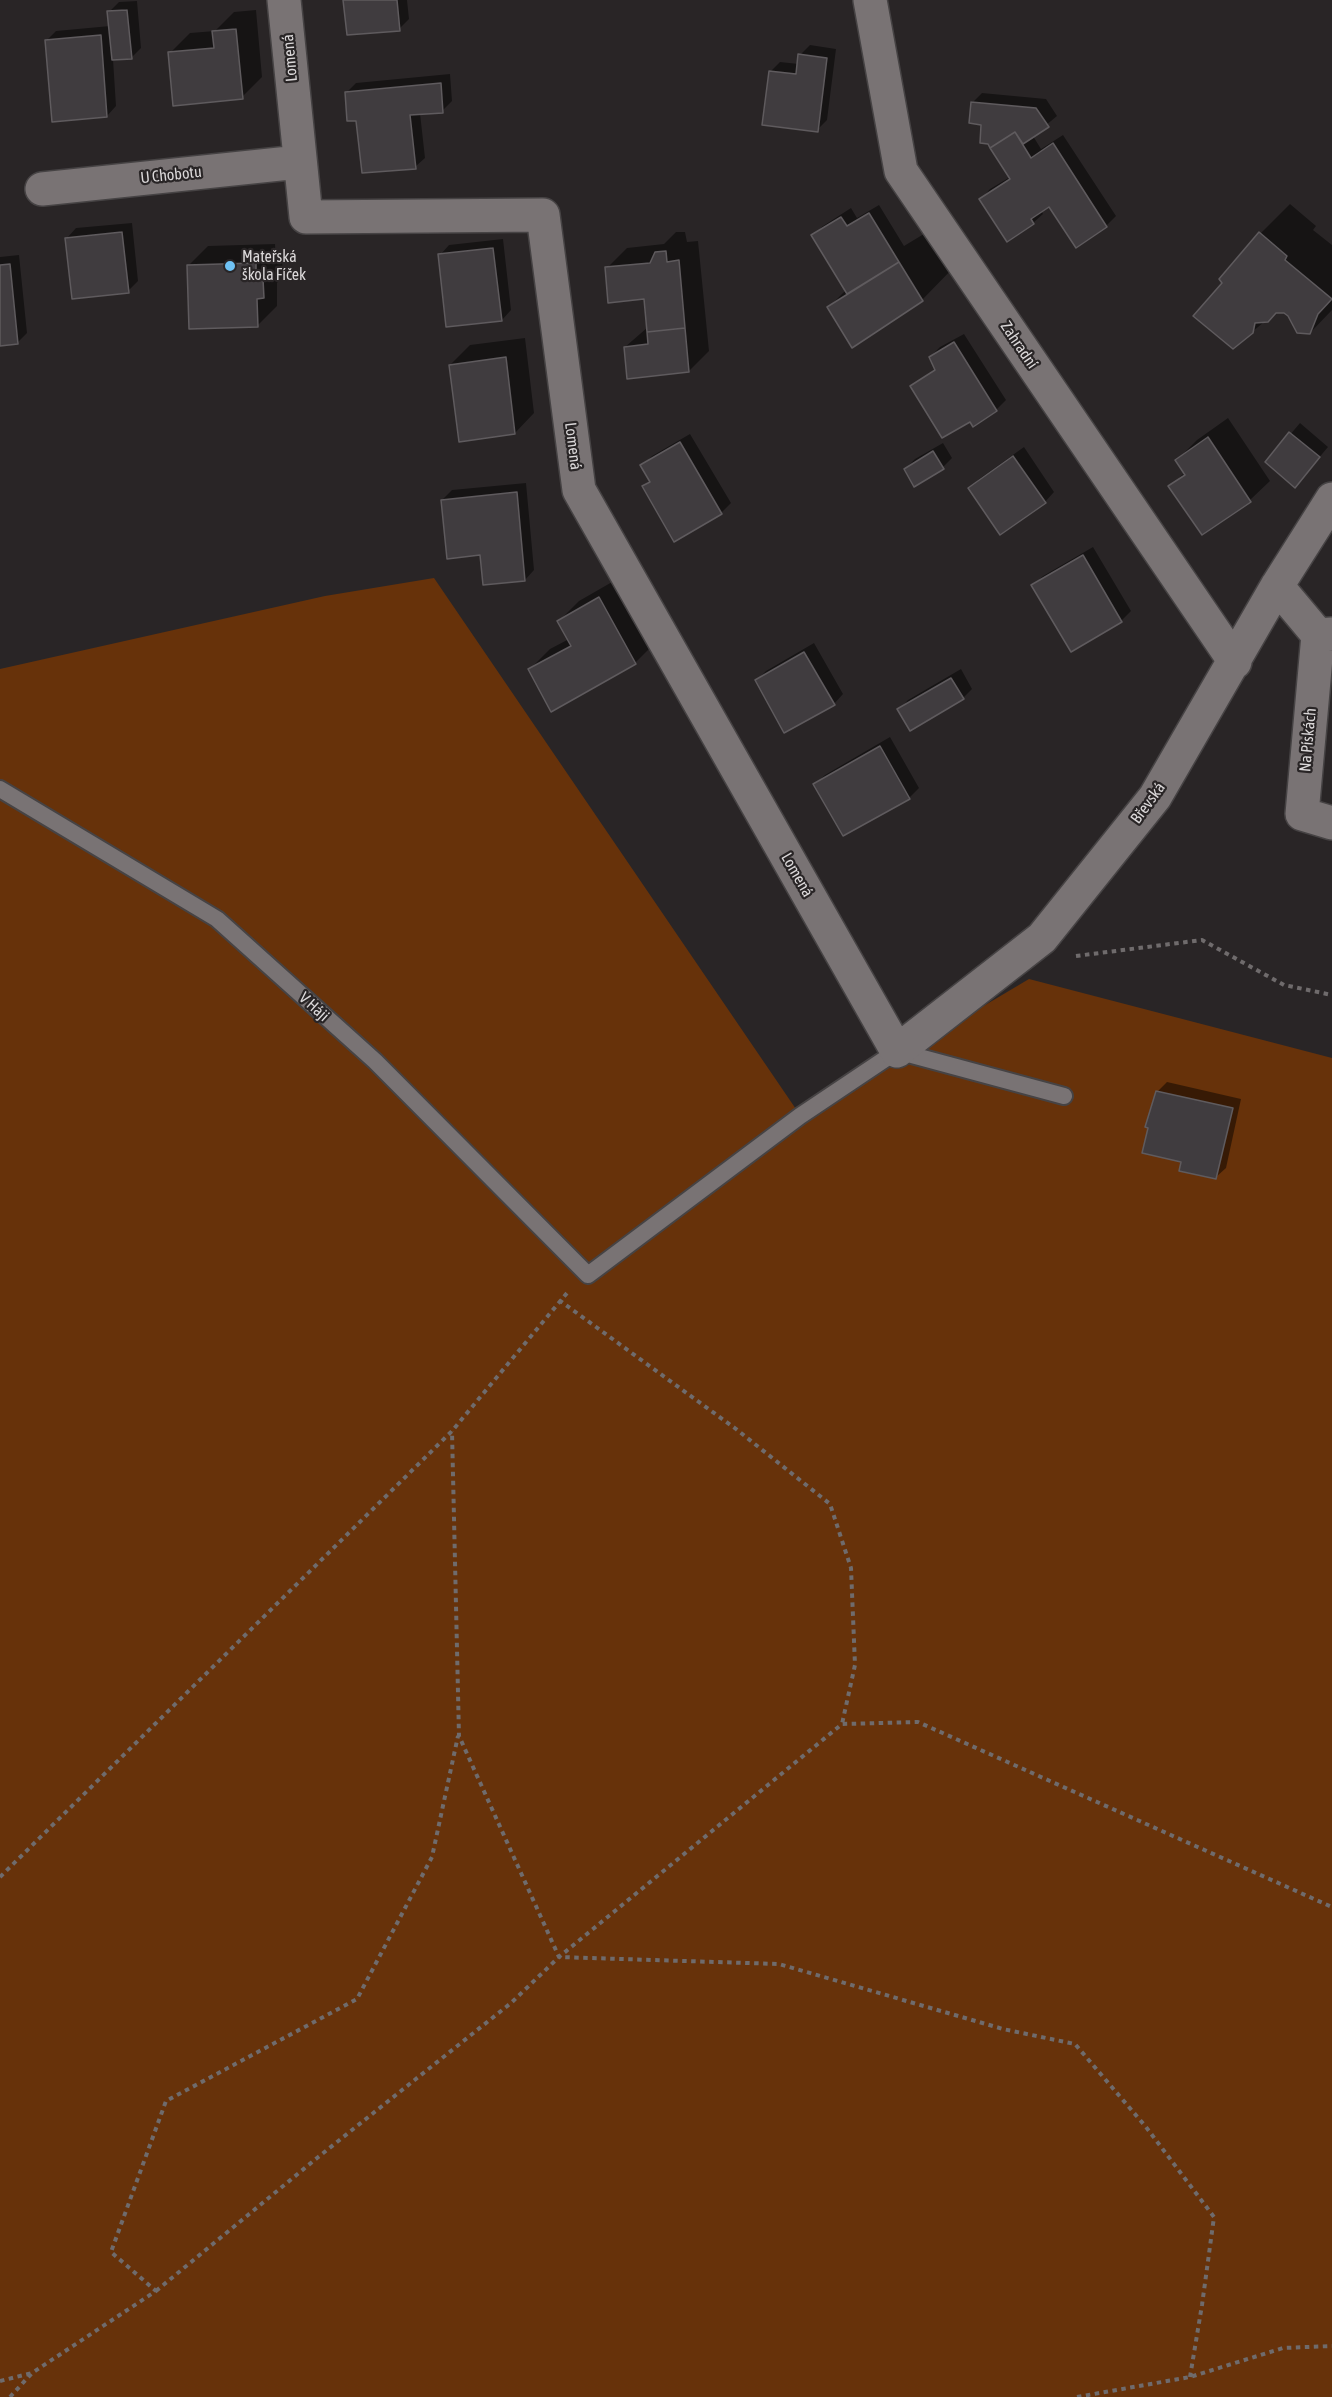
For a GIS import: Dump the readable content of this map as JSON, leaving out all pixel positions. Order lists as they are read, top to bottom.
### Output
{
  "streets": {
    "street": [
      "Lomená",
      "U Chobotu",
      "Zahradní",
      "Na Pískách",
      "Břevská"
    ],
    "lane": ["V Háji"]
  },
  "crossings": [
    ["Lomená", "U Chobotu"],
    ["Lomená", "Břevská"],
    ["Zahradní", "Břevská"],
    ["Na Pískách", "Břevská"]
  ],
  "places": ["Mateřská škola Fíček"]
}
